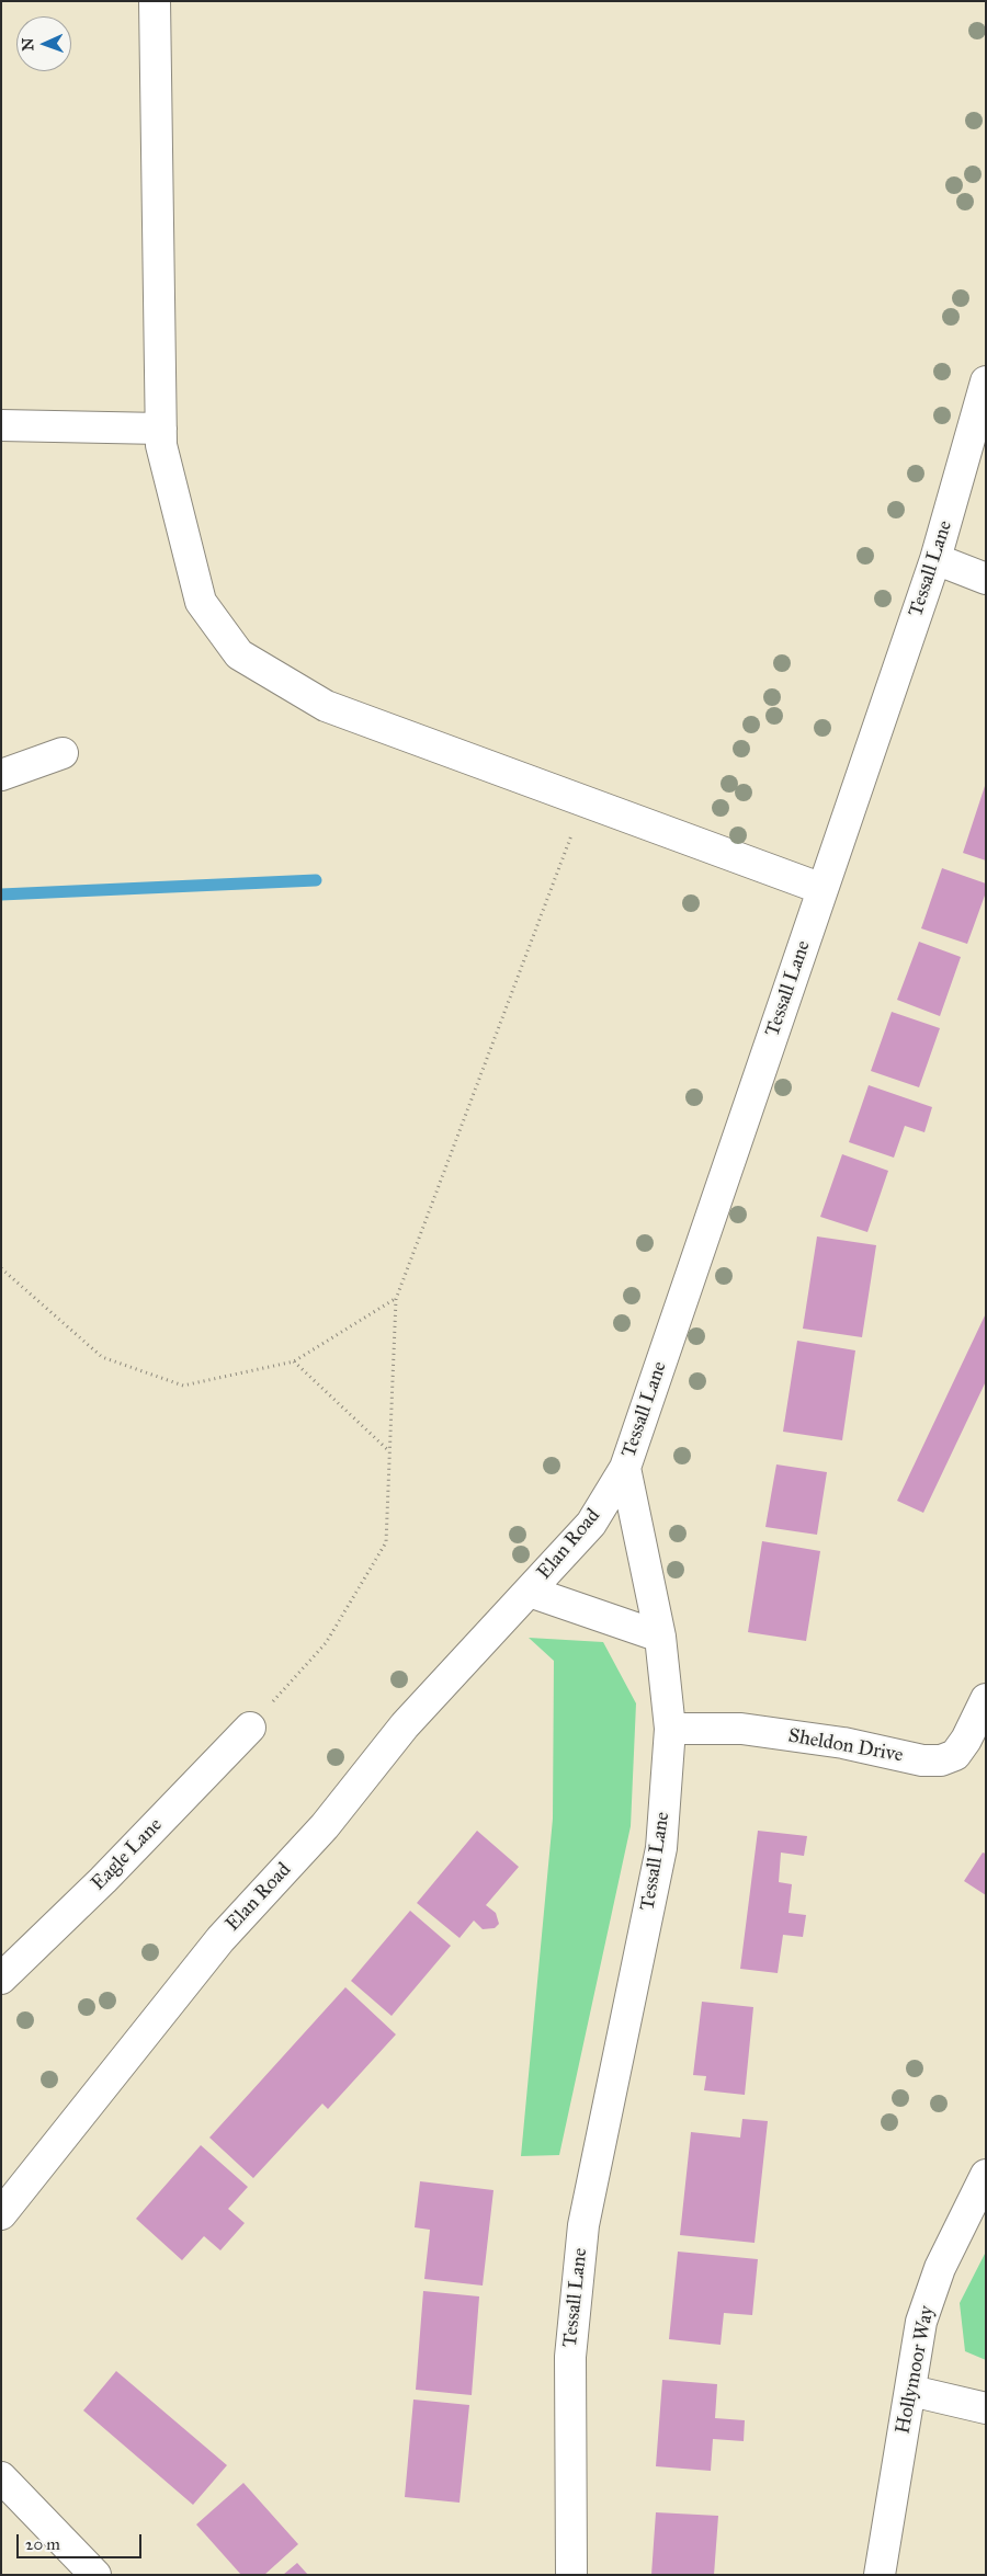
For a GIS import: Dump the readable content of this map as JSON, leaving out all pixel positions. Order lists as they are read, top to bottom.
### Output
{
  "streets": {
    "street": [
      "Tessall Lane",
      "Elan Road",
      "Sheldon Drive",
      "Eagle Lane",
      "Hollymoor Way"
    ]
  },
  "crossings": [
    ["Tessall Lane", "Elan Road"],
    ["Tessall Lane", "Sheldon Drive"]
  ],
  "scale_bar": "20 m",
  "north": "left"
}
